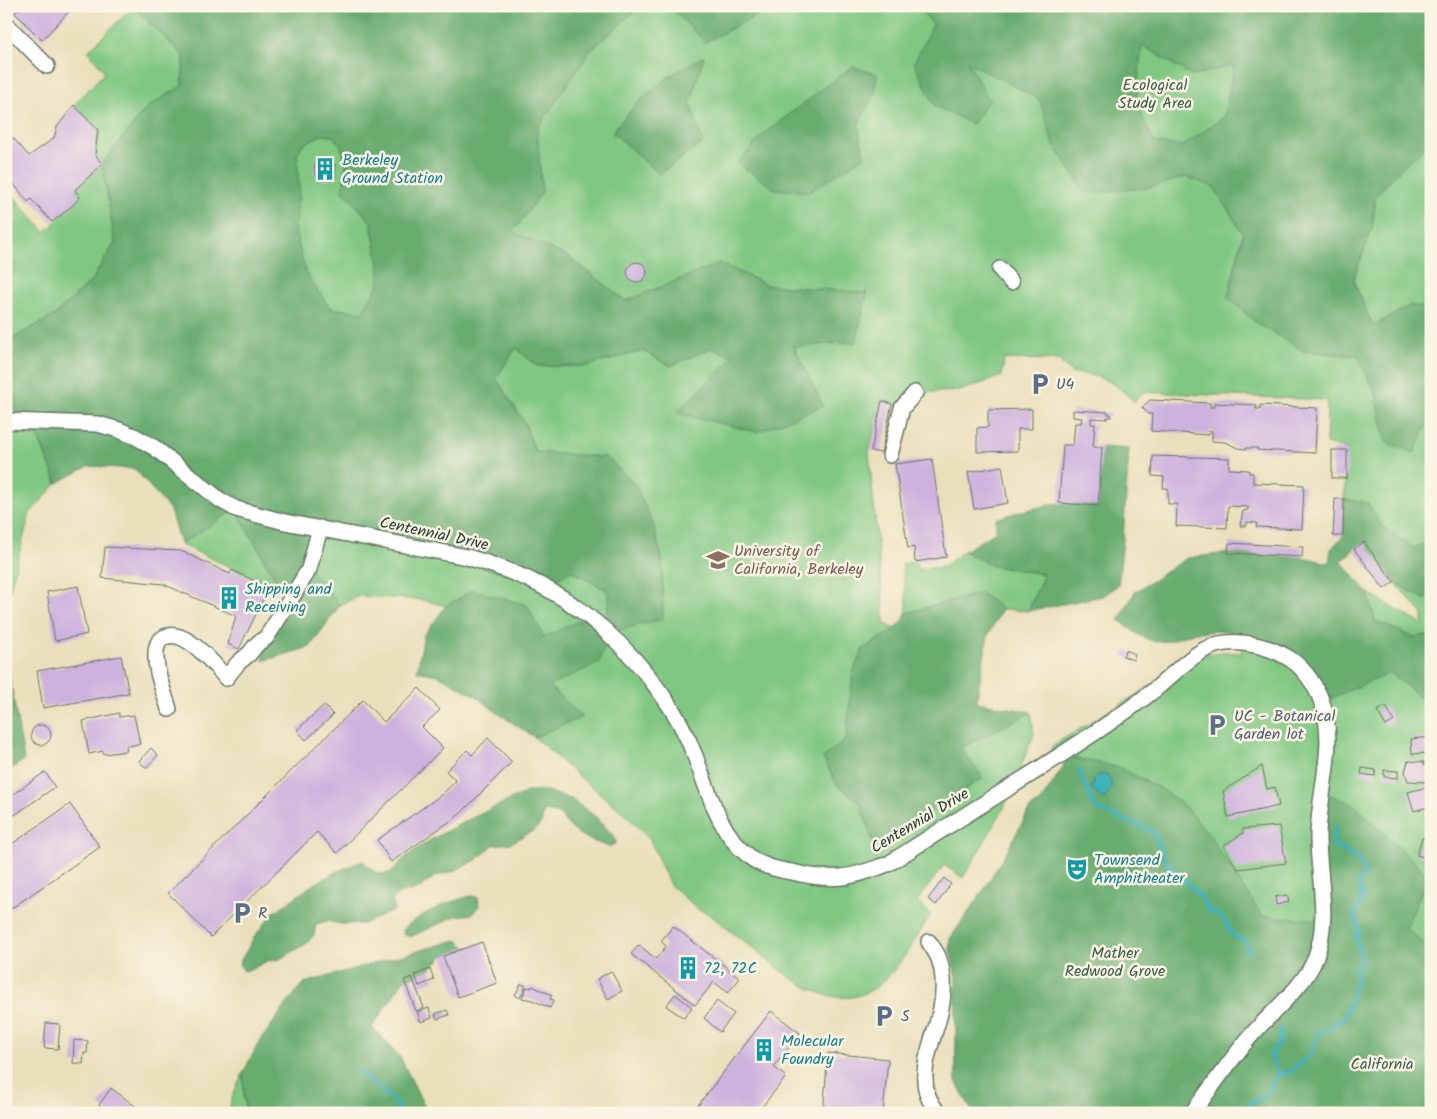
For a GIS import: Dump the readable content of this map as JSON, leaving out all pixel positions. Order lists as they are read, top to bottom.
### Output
{
  "streets": {
    "street": ["Centennial Drive"]
  },
  "parks": ["Ecological Study Area", "Mather Redwood Grove", "California"],
  "places": {
    "building": [
      "Berkeley Ground Station",
      "Shipping and Receiving",
      "72, 72C",
      "Molecular Foundry"
    ],
    "parking": [
      "U4",
      "UC - Botanical Garden lot",
      "R",
      "S"
    ],
    "school or university": ["University of California, Berkeley"],
    "theatre": ["Townsend Amphitheater"]
  }
}
